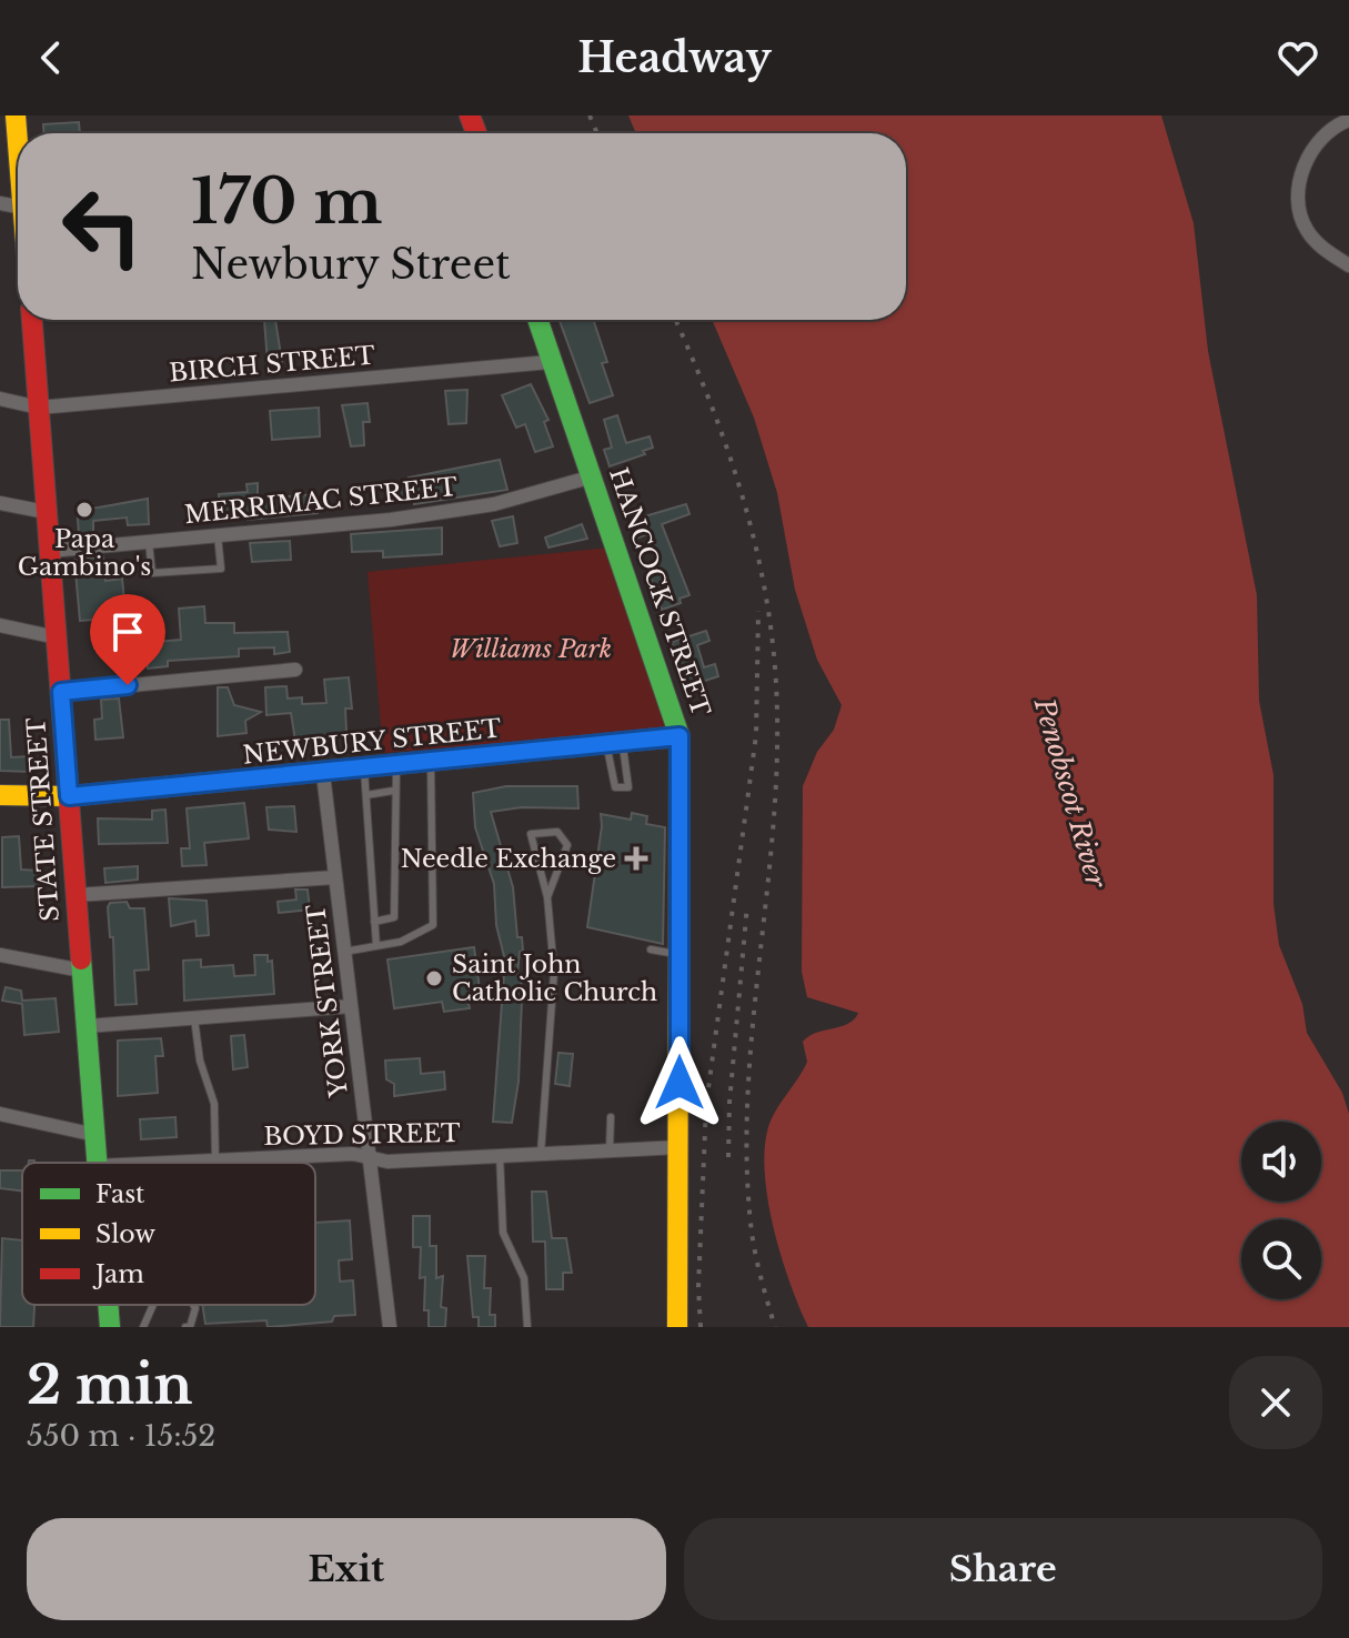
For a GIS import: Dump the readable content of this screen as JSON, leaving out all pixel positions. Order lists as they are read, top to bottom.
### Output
{
  "streets": {
    "main road": ["HANCOCK STREET", "NEWBURY STREET", "STATE STREET"],
    "street": [
      "BIRCH STREET",
      "MERRIMAC STREET",
      "YORK STREET",
      "BOYD STREET"
    ]
  },
  "crossings": [
    ["BIRCH STREET", "HANCOCK STREET"],
    ["BIRCH STREET", "STATE STREET"],
    ["MERRIMAC STREET", "HANCOCK STREET"],
    ["MERRIMAC STREET", "STATE STREET"],
    ["HANCOCK STREET", "NEWBURY STREET"],
    ["HANCOCK STREET", "BOYD STREET"],
    ["NEWBURY STREET", "STATE STREET"],
    ["NEWBURY STREET", "YORK STREET"],
    ["YORK STREET", "BOYD STREET"]
  ],
  "water": ["Penobscot River"],
  "parks": ["Williams Park"],
  "places": {
    "other": ["Papa Gambino's", "Saint John Catholic Church"],
    "health": ["Needle Exchange"]
  },
  "legend": ["Fast", "Slow", "Jam"],
  "page": {
    "header": "Headway",
    "turn": ["170 m", "Newbury Street"],
    "heading": ["2 min", "550 m · 15:52"],
    "buttons": ["Exit", "Share"]
  }
}
